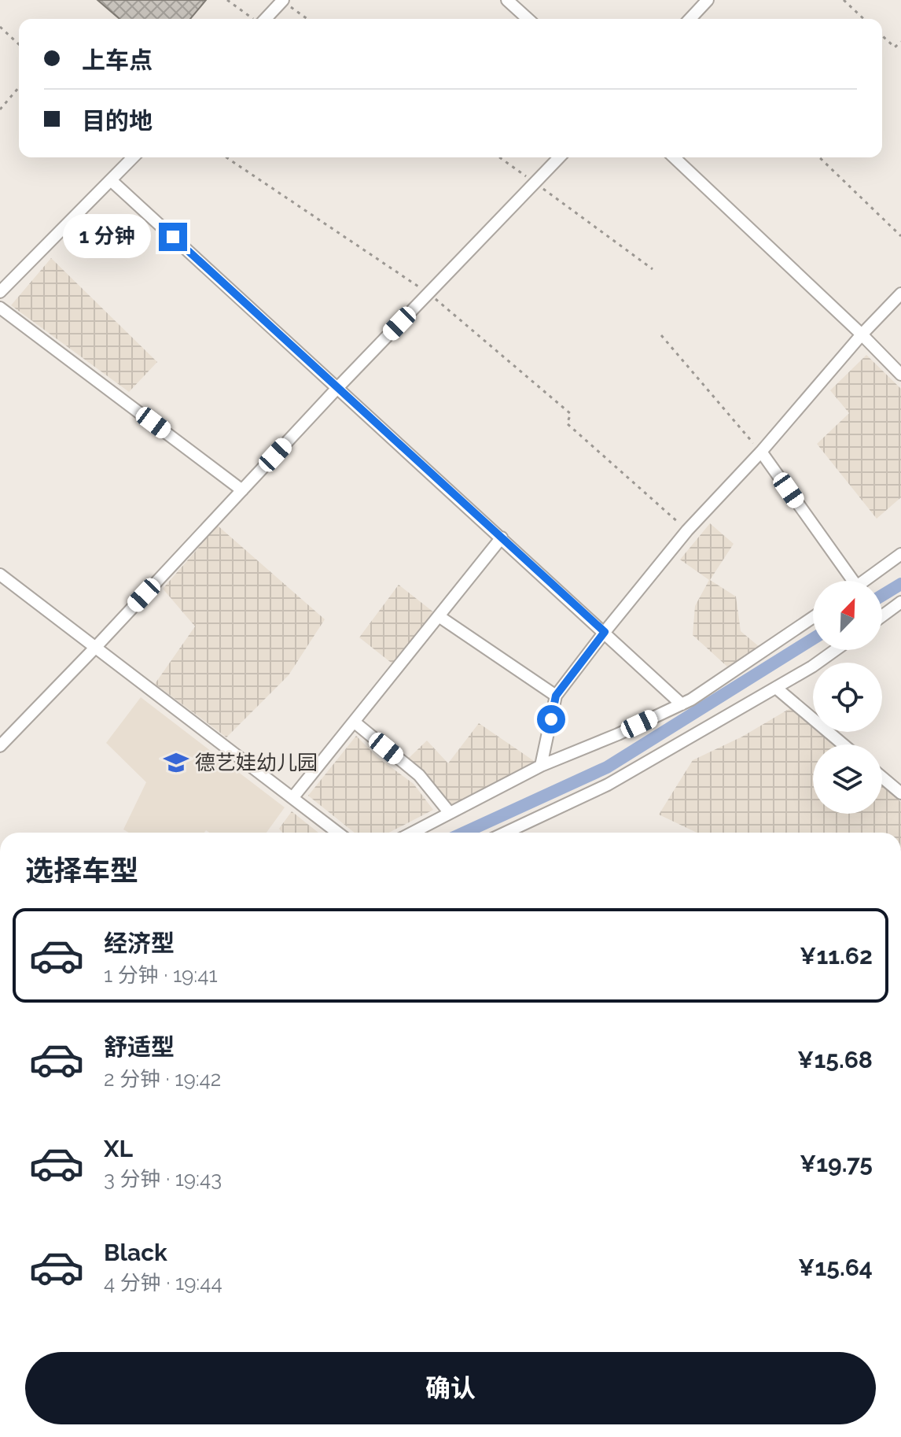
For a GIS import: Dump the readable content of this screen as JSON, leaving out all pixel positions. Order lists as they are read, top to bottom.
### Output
{
  "places": {
    "school or university": ["德艺娃幼儿园"]
  },
  "north": "top right",
  "page": {
    "banner": ["上车点", "目的地"],
    "bubble": "1 分钟",
    "heading": "选择车型",
    "list": [
      {
        "name": "经济型",
        "note": "1 分钟 · 19:41",
        "value": "¥11.62"
      },
      {
        "name": "舒适型",
        "note": "2 分钟 · 19:42",
        "value": "¥15.68"
      },
      {
        "name": "XL",
        "note": "3 分钟 · 19:43",
        "value": "¥19.75"
      },
      {
        "name": "Black",
        "note": "4 分钟 · 19:44",
        "value": "¥15.64"
      }
    ],
    "buttons": "确认"
  }
}
